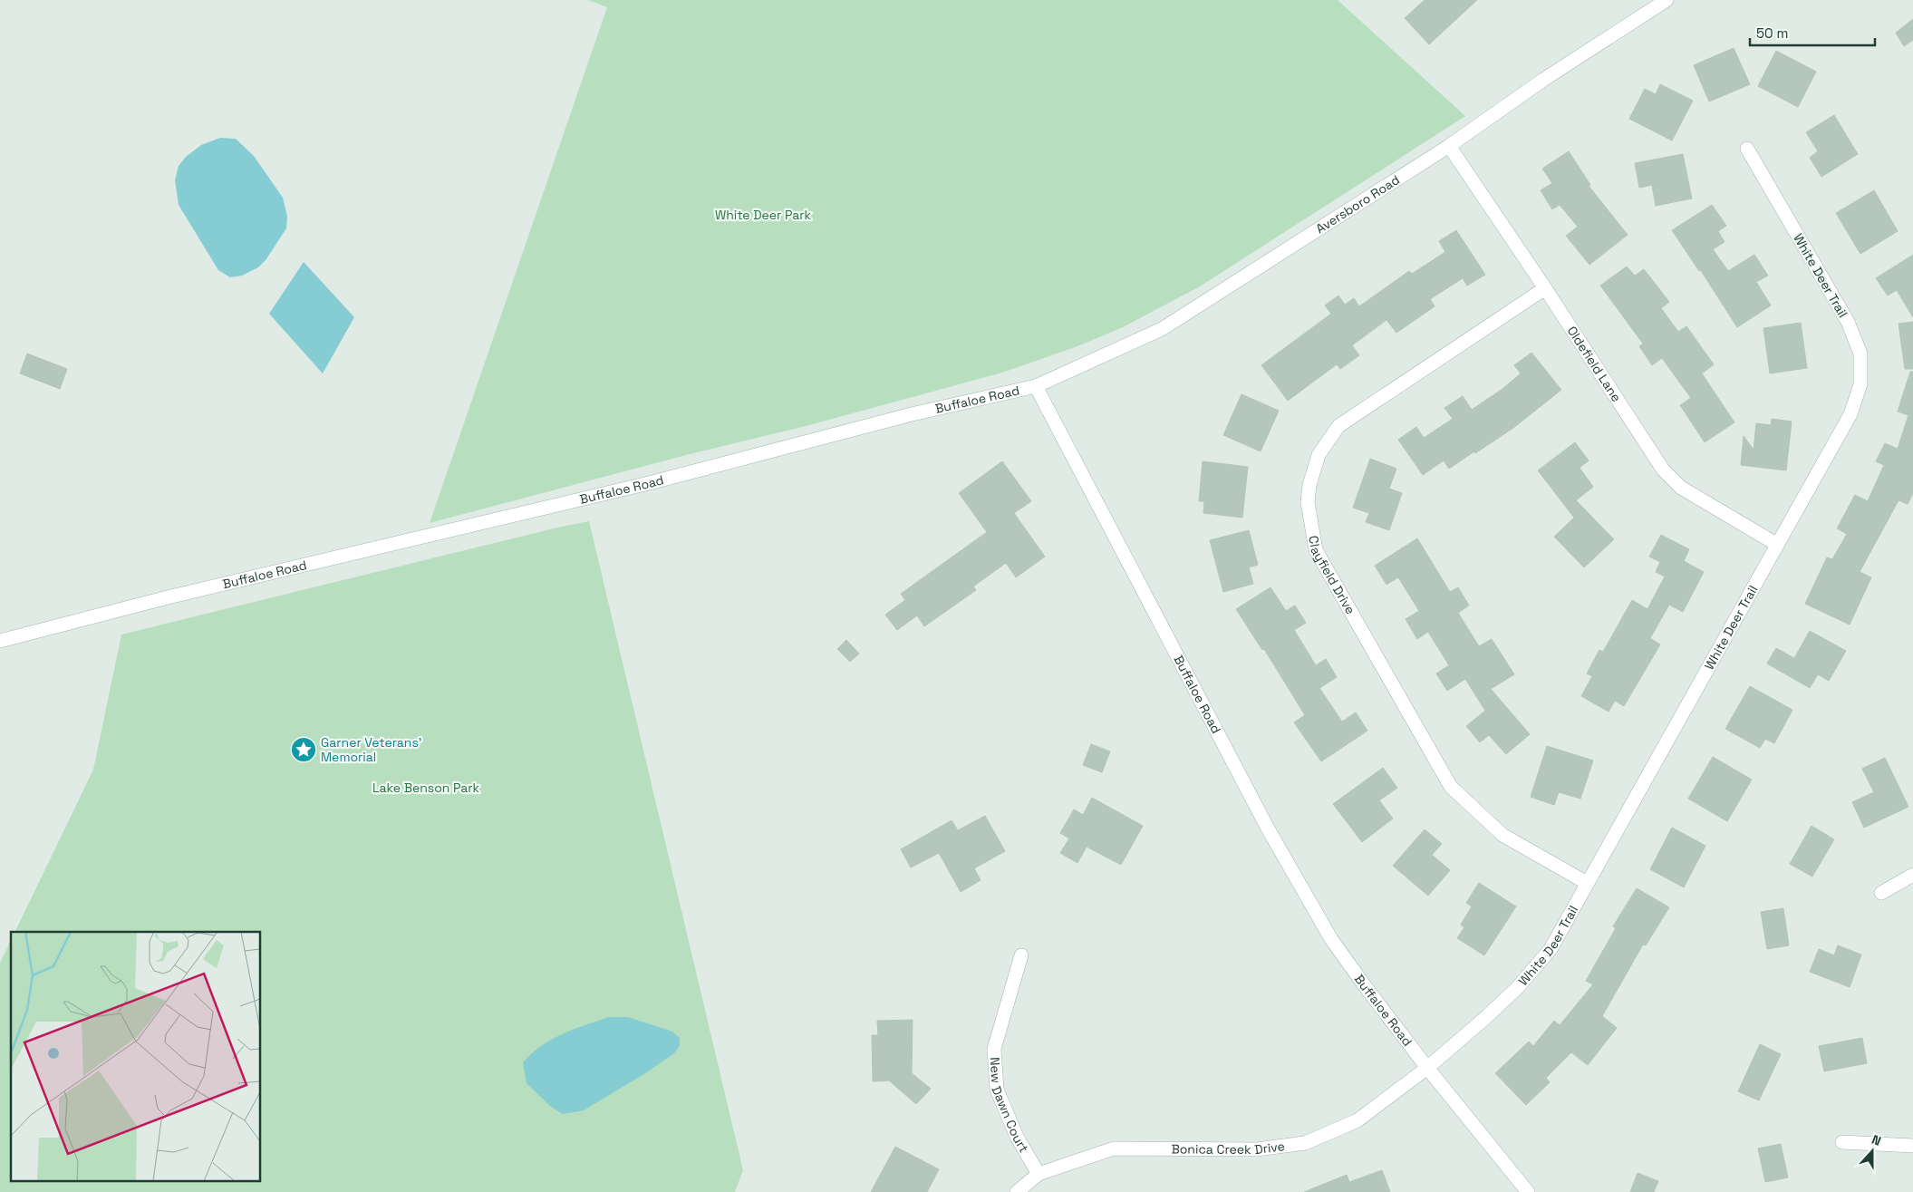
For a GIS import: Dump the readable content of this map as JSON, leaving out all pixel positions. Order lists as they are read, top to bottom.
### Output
{
  "streets": {
    "street": [
      "Aversboro Road",
      "White Deer Trail",
      "Oldefield Lane",
      "Buffaloe Road",
      "Clayfield Drive",
      "New Dawn Court",
      "Bonica Creek Drive"
    ]
  },
  "crossings": [
    ["Aversboro Road", "Oldefield Lane"],
    ["Aversboro Road", "Buffaloe Road"],
    ["White Deer Trail", "Oldefield Lane"],
    ["White Deer Trail", "Buffaloe Road"],
    ["White Deer Trail", "Clayfield Drive"],
    ["White Deer Trail", "Bonica Creek Drive"],
    ["Oldefield Lane", "Clayfield Drive"],
    ["Buffaloe Road", "Bonica Creek Drive"],
    ["New Dawn Court", "Bonica Creek Drive"]
  ],
  "parks": ["White Deer Park", "Lake Benson Park"],
  "places": {
    "place": ["Garner Veterans' Memorial"]
  },
  "scale_bar": "50 m",
  "north": "top"
}
